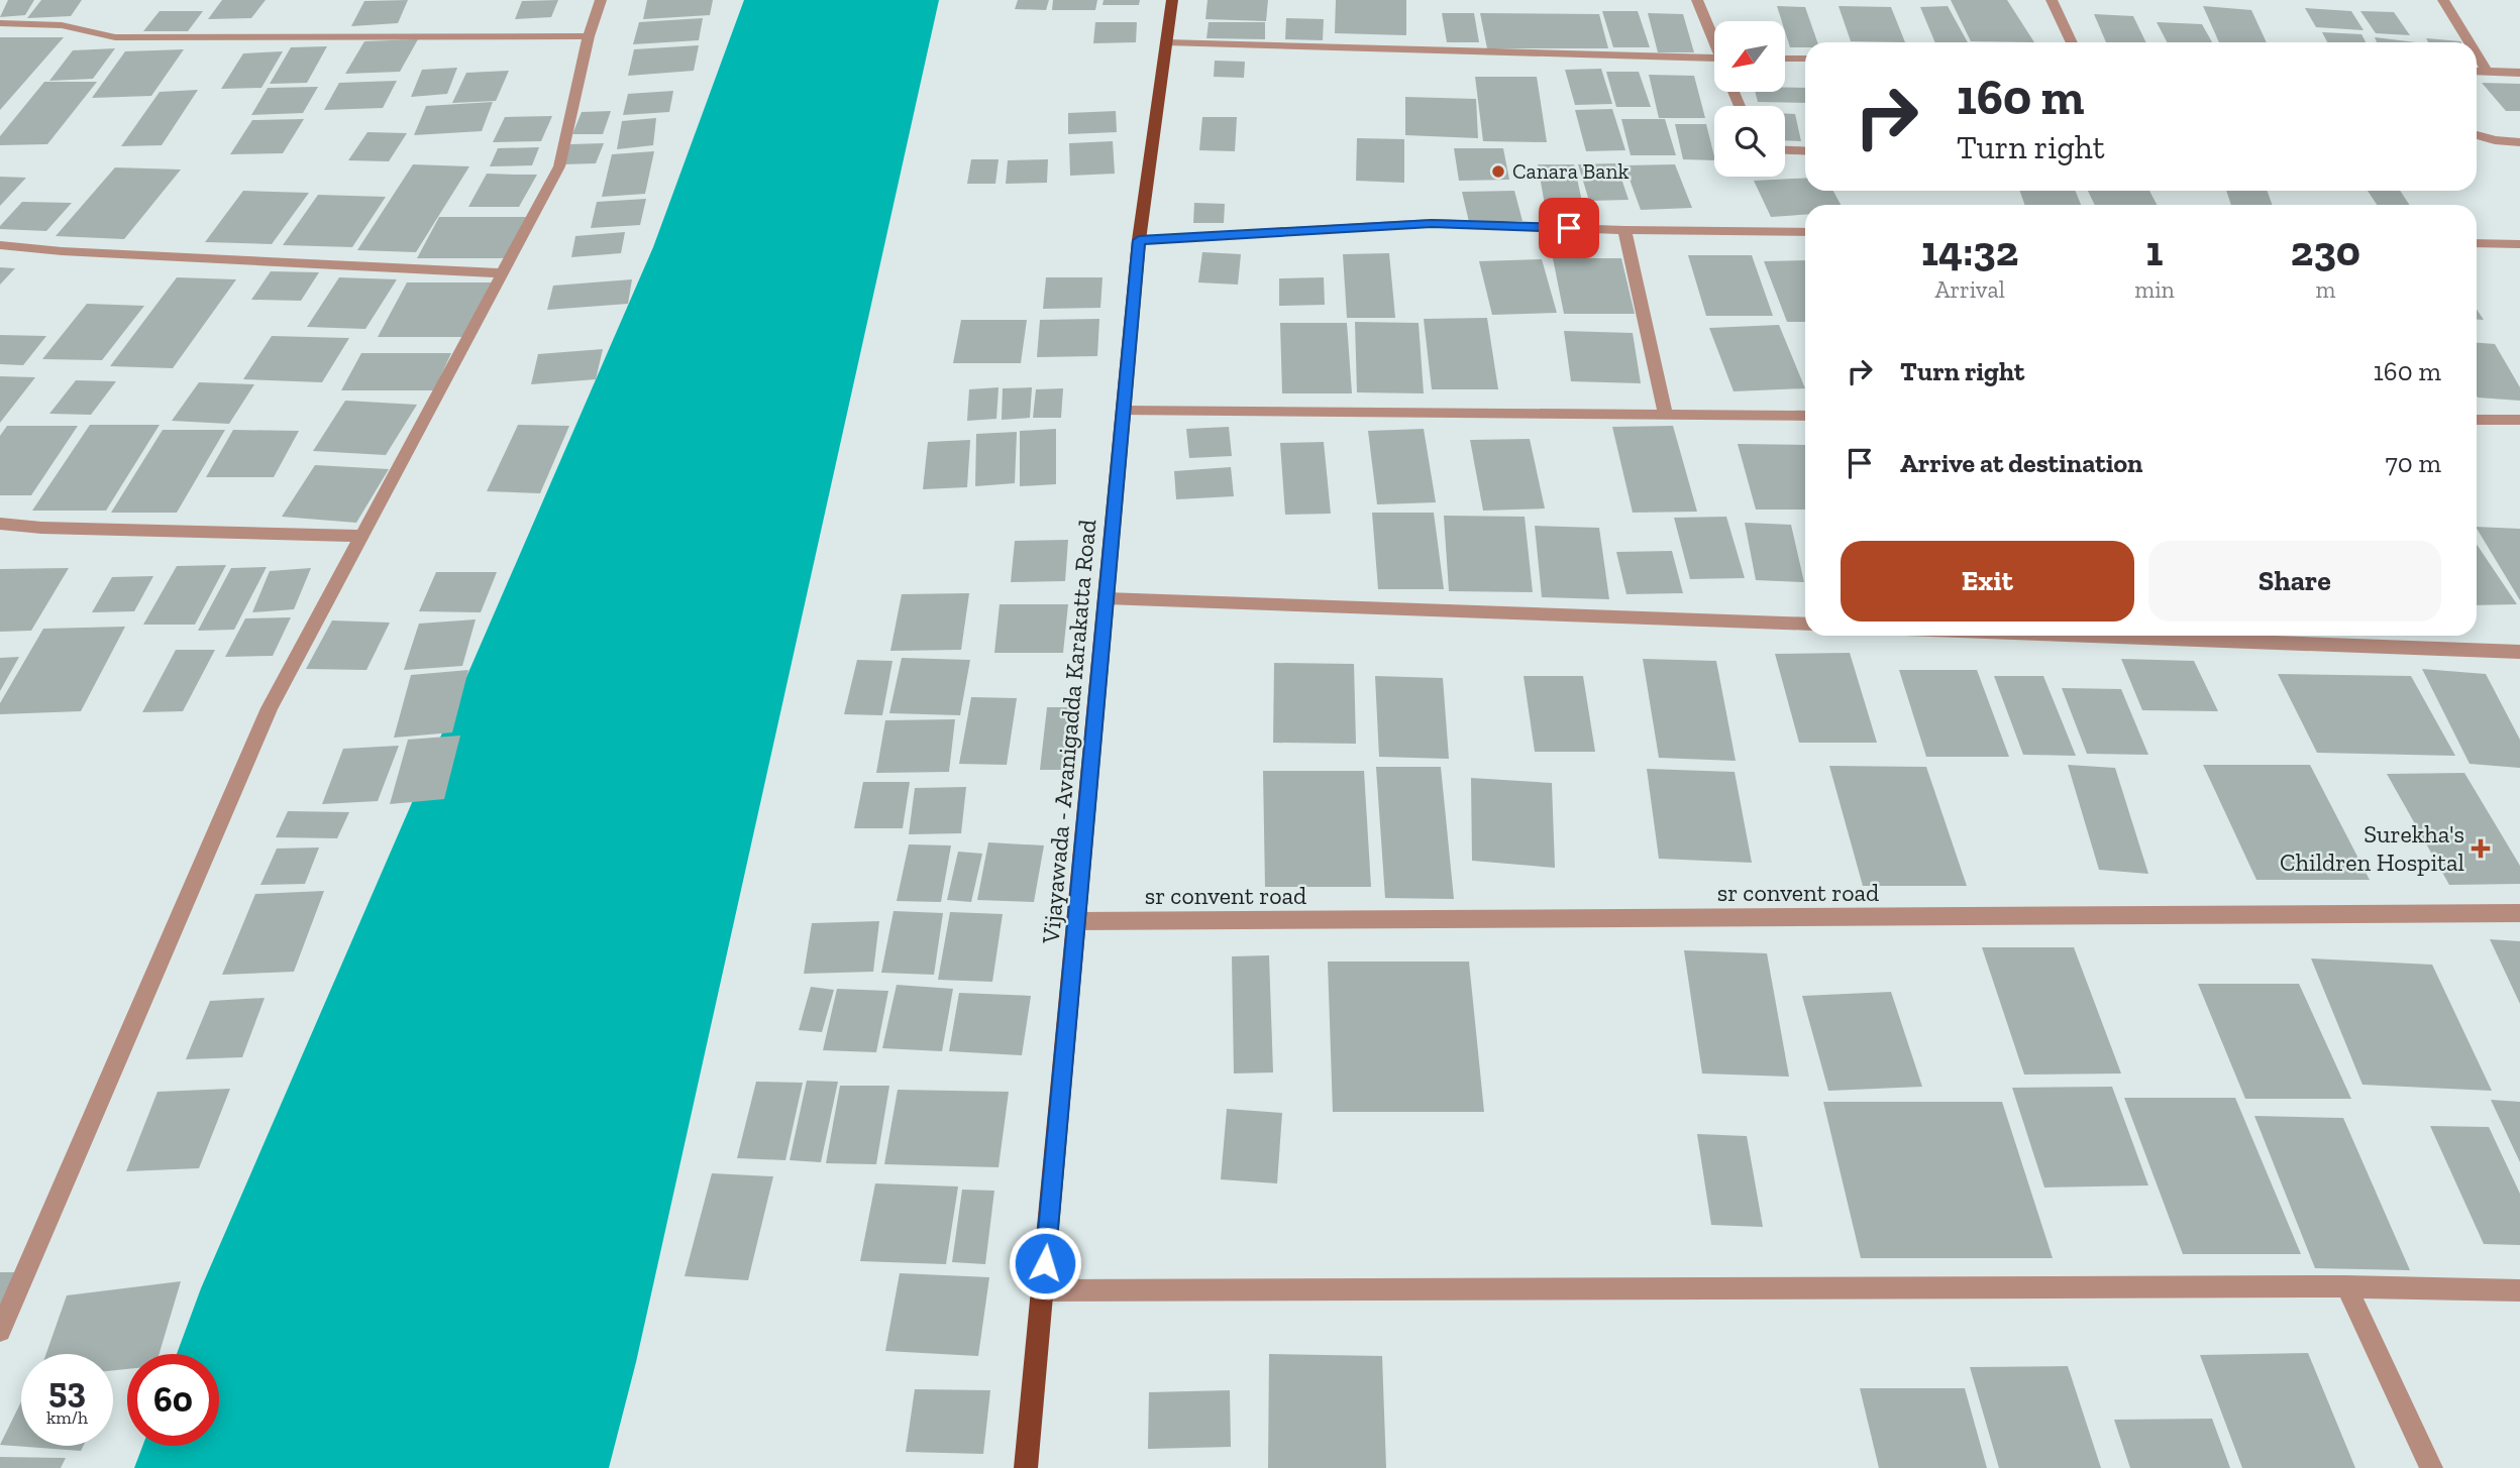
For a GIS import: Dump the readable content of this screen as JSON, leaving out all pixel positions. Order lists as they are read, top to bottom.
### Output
{
  "streets": {
    "main road": ["Vijayawada - Avanigadda Karakatta Road"],
    "street": ["sr convent road"]
  },
  "crossings": [
    ["Vijayawada - Avanigadda Karakatta Road", "sr convent road"]
  ],
  "places": {
    "other": ["Canara Bank"],
    "health": ["Surekha's Children Hospital"]
  },
  "north": "bottom left",
  "page": {
    "turn": ["160 m", "Turn right"],
    "eta": [
      "14:32",
      "Arrival",
      "1",
      "min",
      "230",
      "m"
    ],
    "list": [
      {
        "name": "Turn right",
        "value": "160 m"
      },
      {
        "name": "Arrive at destination",
        "value": "70 m"
      }
    ],
    "buttons": ["Exit", "Share"],
    "speed": "53 km/h",
    "limit": "60"
  }
}
